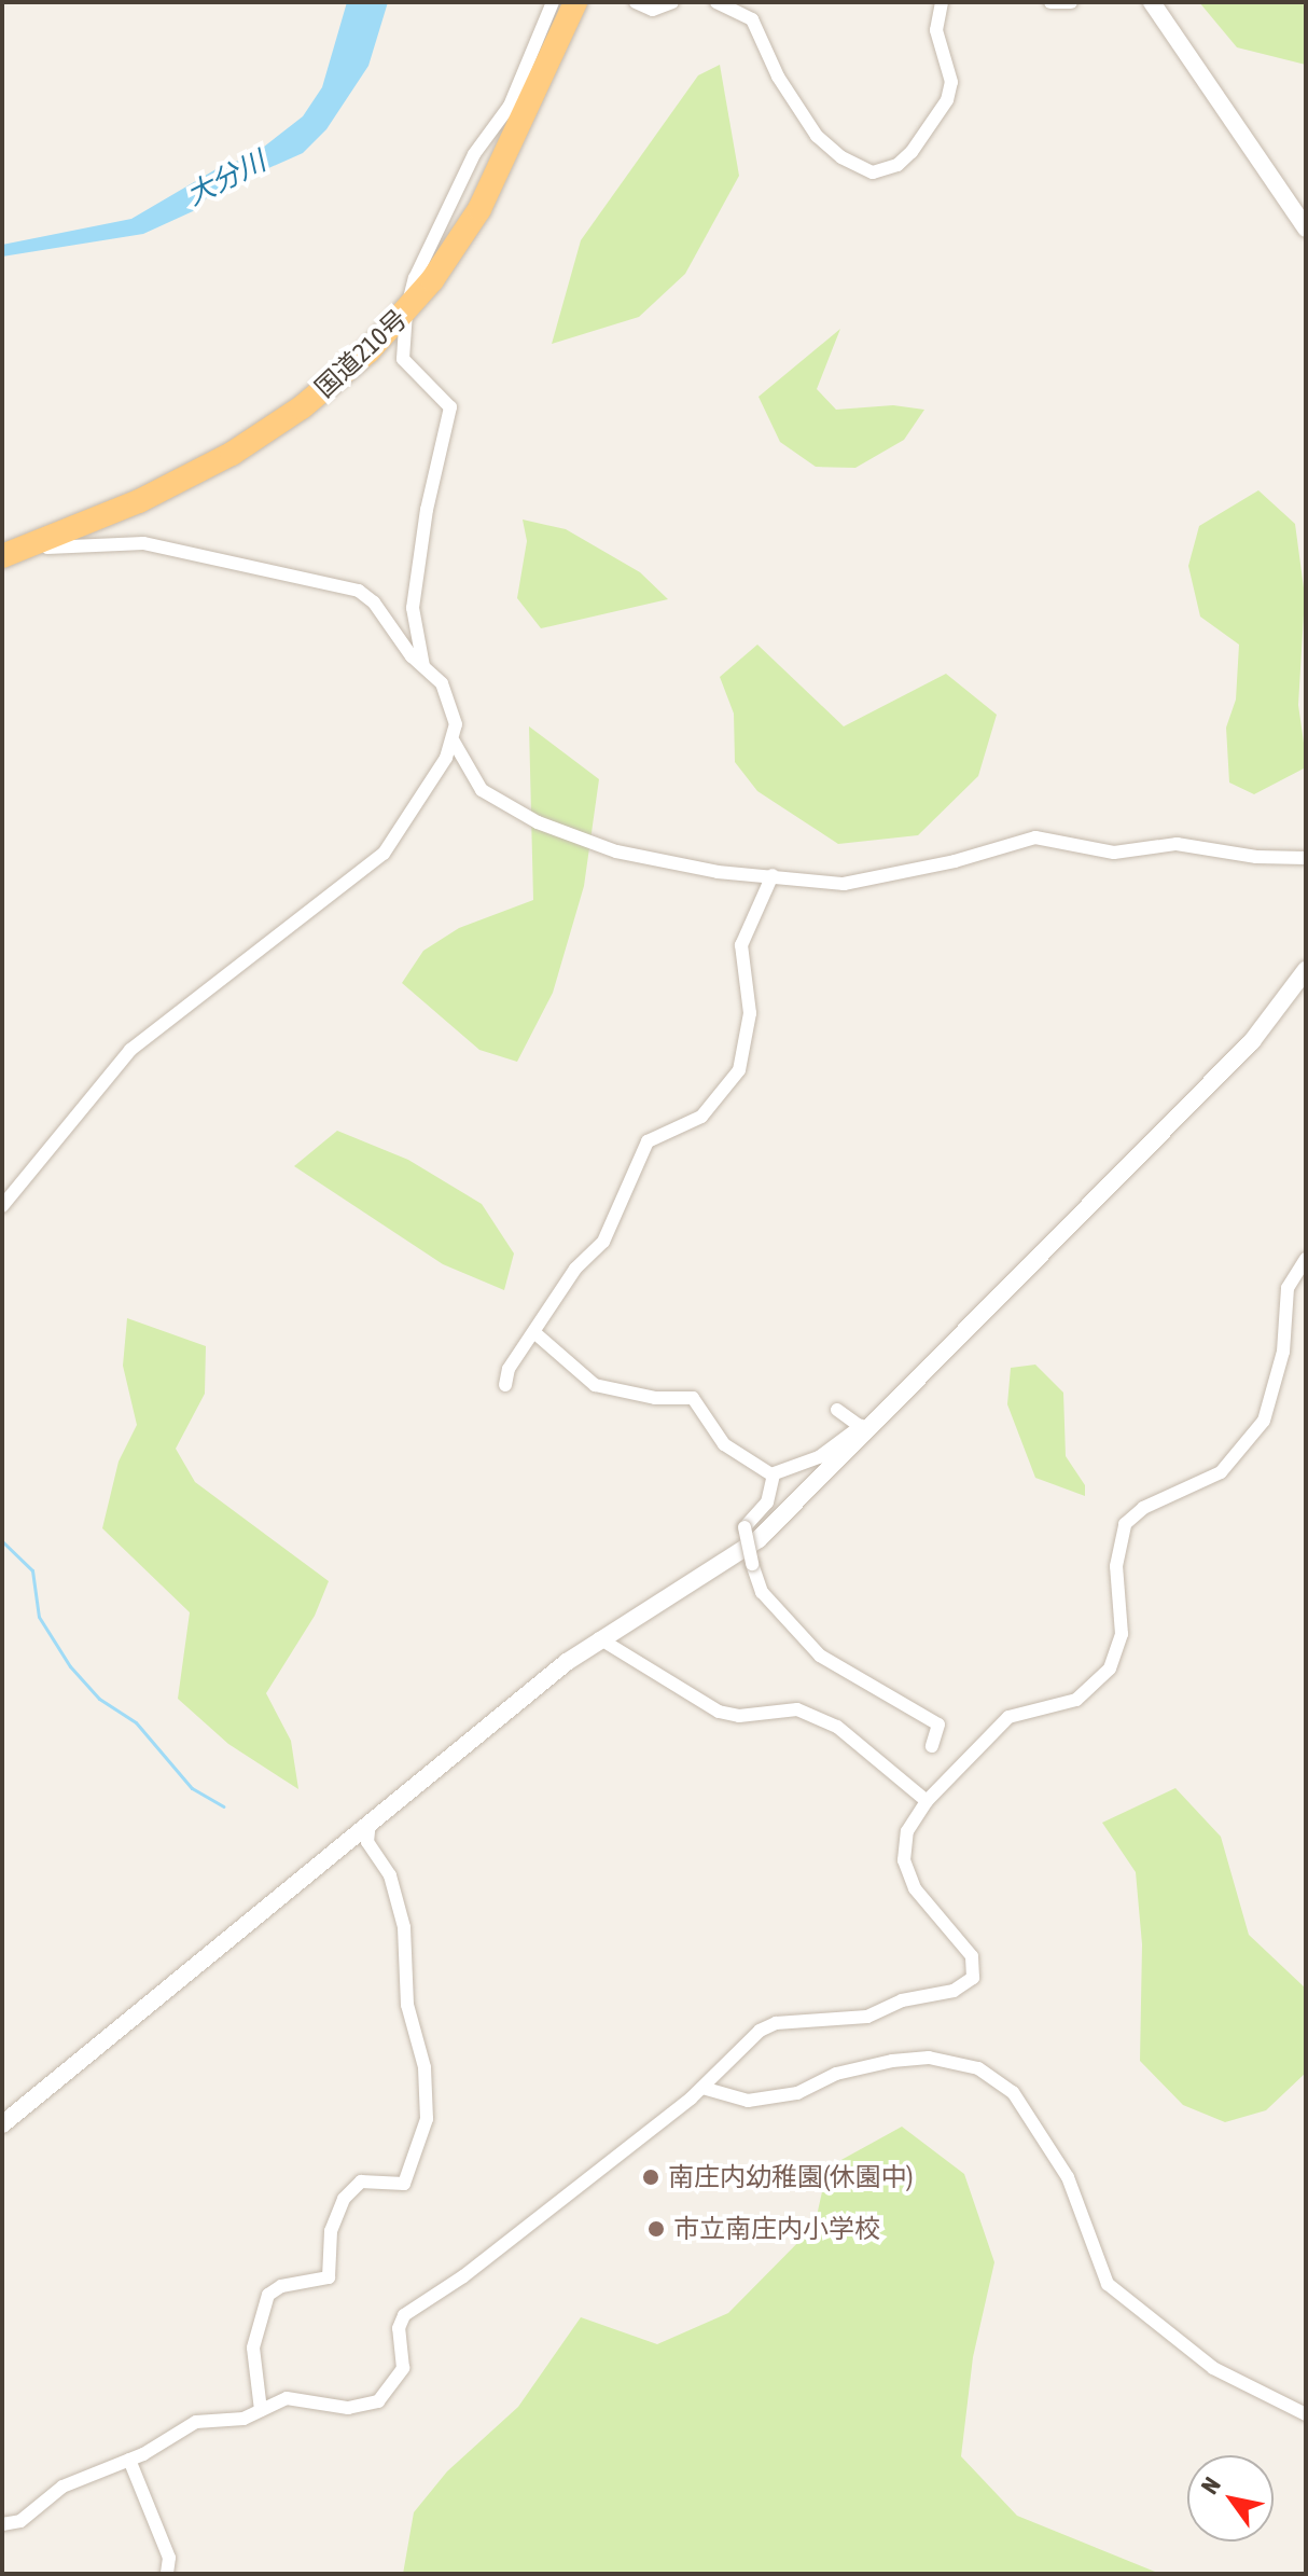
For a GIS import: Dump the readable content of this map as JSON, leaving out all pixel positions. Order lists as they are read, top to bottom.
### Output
{
  "streets": {
    "highway": ["国道210号"]
  },
  "water": ["大分川"],
  "places": ["南庄内幼稚園(休園中)", "市立南庄内小学校"],
  "north": "top left"
}
